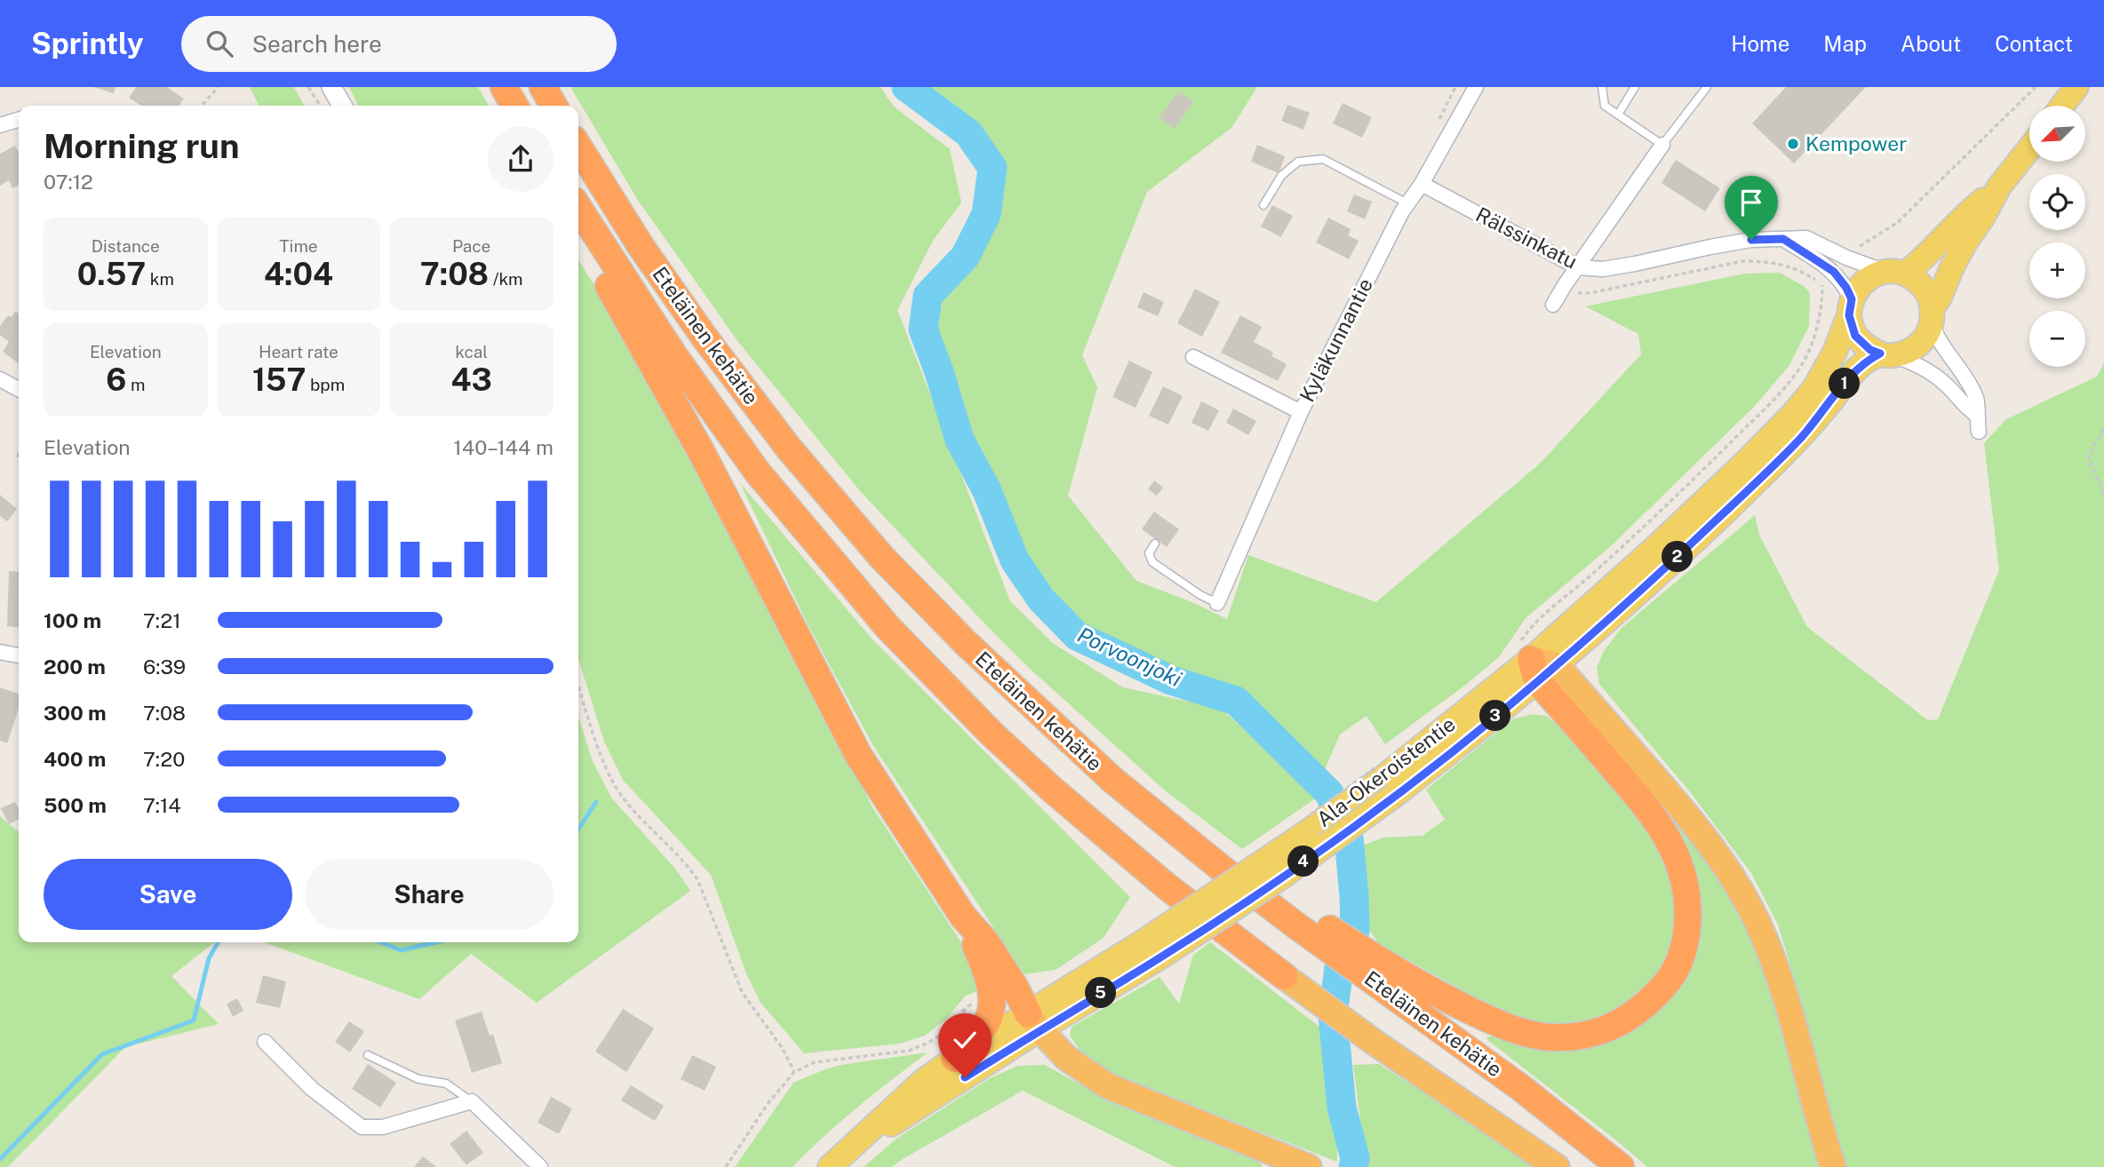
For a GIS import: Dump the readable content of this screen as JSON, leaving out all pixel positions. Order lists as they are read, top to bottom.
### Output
{
  "streets": {
    "highway": ["Eteläinen kehätie"],
    "main road": ["Ala-Okeroistentie"],
    "street": ["Rälssinkatu", "Kyläkunnantie"]
  },
  "crossings": [
    ["Rälssinkatu", "Kyläkunnantie"],
    ["Rälssinkatu", "Ala-Okeroistentie"]
  ],
  "water": ["Porvoonjoki"],
  "places": ["Kempower"],
  "north": "bottom left",
  "page": {
    "header": "Sprintly",
    "search": "Search here",
    "nav": [
      "Home",
      "Map",
      "About",
      "Contact"
    ],
    "map_buttons": ["+", "−"],
    "heading": ["Morning run", "07:12"],
    "stats": [
      ["Distance", "0.57 km"],
      ["Time", "4:04"],
      ["Pace", "7:08 /km"],
      ["Elevation", "6 m"],
      ["Heart rate", "157 bpm"],
      ["kcal", "43"]
    ],
    "pins": [
      "1",
      "2",
      "3",
      "4",
      "5"
    ],
    "chart": ["Elevation", "140–144 m"],
    "list": [
      {
        "name": "100 m",
        "note": "7:21"
      },
      {
        "name": "200 m",
        "note": "6:39"
      },
      {
        "name": "300 m",
        "note": "7:08"
      },
      {
        "name": "400 m",
        "note": "7:20"
      },
      {
        "name": "500 m",
        "note": "7:14"
      }
    ],
    "buttons": ["Save", "Share"]
  }
}
